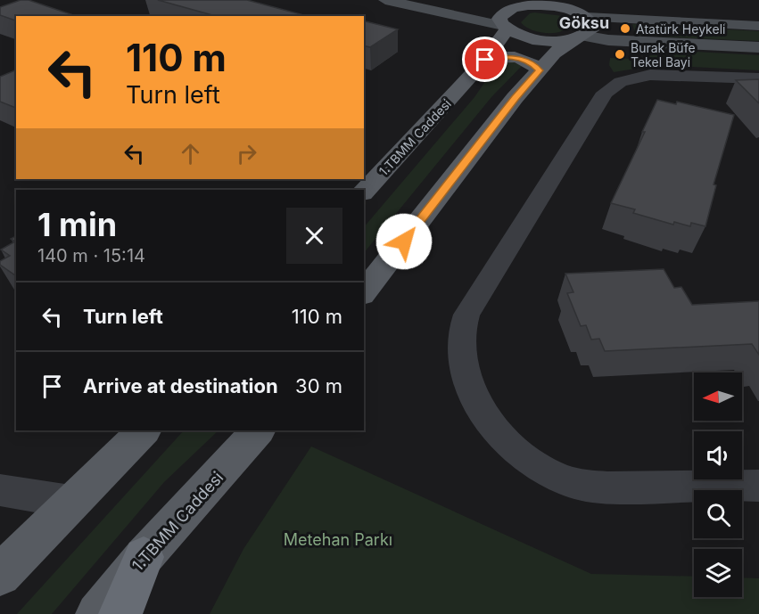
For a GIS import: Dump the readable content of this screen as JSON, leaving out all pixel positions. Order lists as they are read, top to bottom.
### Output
{
  "streets": {
    "main road": ["1.TBMM Caddesi"]
  },
  "districts": ["Göksu"],
  "parks": ["Metehan Parkı"],
  "places": ["Atatürk Heykeli", "Burak Büfe Tekel Bayi"],
  "north": "left",
  "page": {
    "turn": ["110 m", "Turn left"],
    "heading": ["1 min", "140 m · 15:14"],
    "list": [
      {
        "name": "Turn left",
        "value": "110 m"
      },
      {
        "name": "Arrive at destination",
        "value": "30 m"
      }
    ]
  }
}
